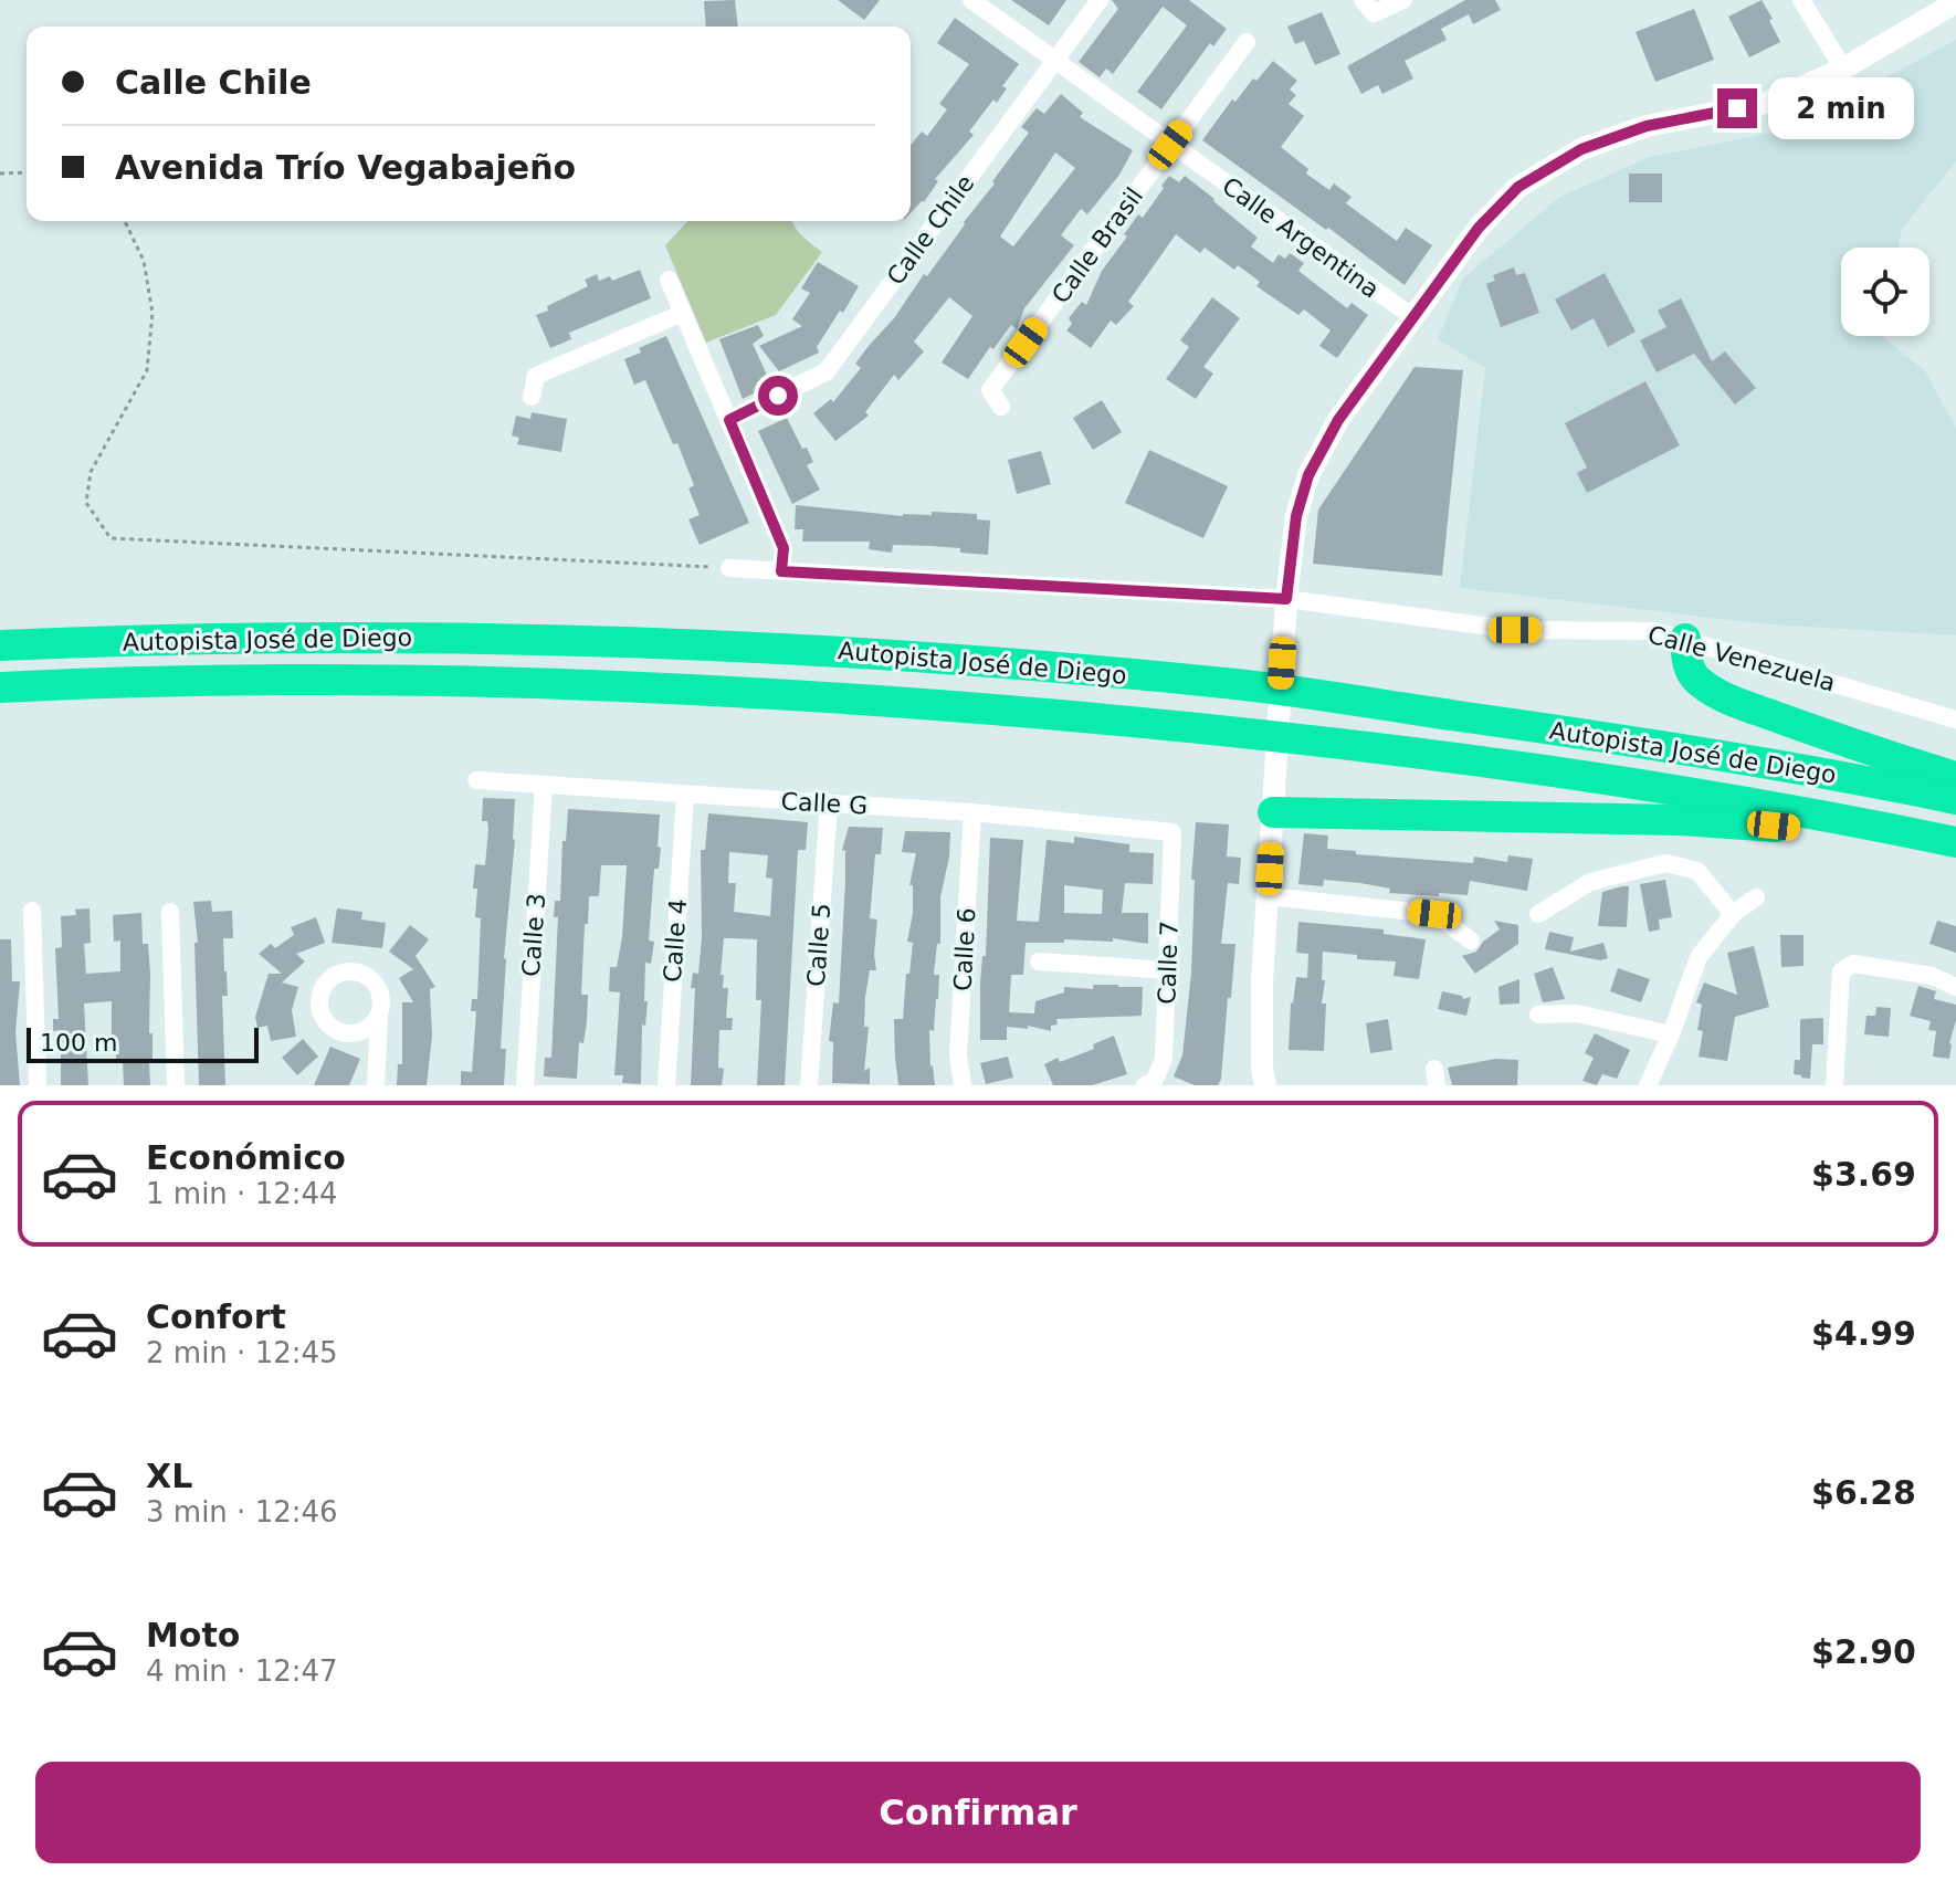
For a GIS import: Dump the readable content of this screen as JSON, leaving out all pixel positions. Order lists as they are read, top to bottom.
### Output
{
  "streets": {
    "highway": ["Autopista José de Diego"],
    "street": [
      "Calle Chile",
      "Calle Argentina",
      "Calle Brasil",
      "Calle Venezuela",
      "Calle G",
      "Calle 3",
      "Calle 4",
      "Calle 5",
      "Calle 6",
      "Calle 7"
    ]
  },
  "crossings": [
    ["Calle Chile", "Calle Argentina"],
    ["Calle Argentina", "Calle Brasil"],
    ["Calle G", "Calle 3"],
    ["Calle G", "Calle 4"],
    ["Calle G", "Calle 5"],
    ["Calle G", "Calle 6"],
    ["Calle G", "Calle 7"]
  ],
  "scale_bar": "100 m",
  "page": {
    "banner": ["Calle Chile", "Avenida Trío Vegabajeño"],
    "bubble": "2 min",
    "scale": "100 m",
    "list": [
      {
        "name": "Económico",
        "note": "1 min · 12:44",
        "value": "$3.69"
      },
      {
        "name": "Confort",
        "note": "2 min · 12:45",
        "value": "$4.99"
      },
      {
        "name": "XL",
        "note": "3 min · 12:46",
        "value": "$6.28"
      },
      {
        "name": "Moto",
        "note": "4 min · 12:47",
        "value": "$2.90"
      }
    ],
    "buttons": "Confirmar"
  }
}
